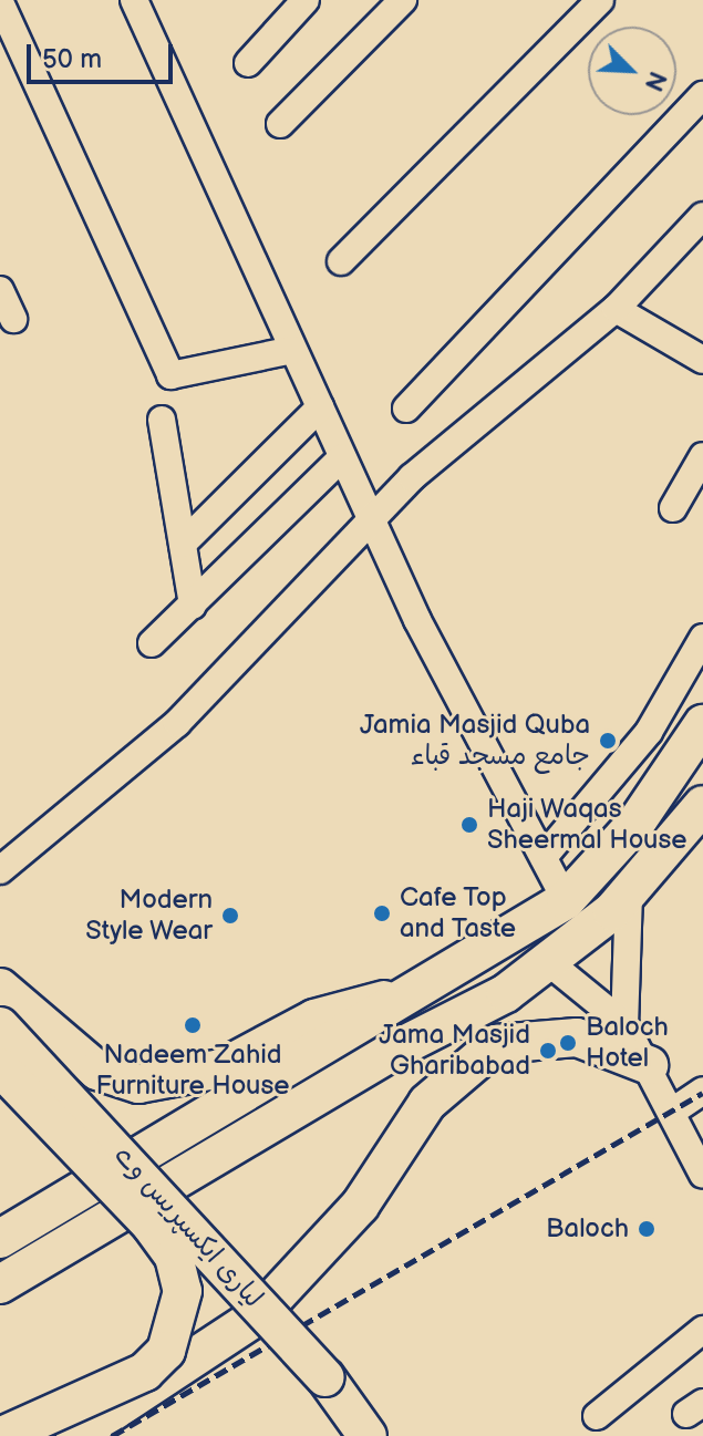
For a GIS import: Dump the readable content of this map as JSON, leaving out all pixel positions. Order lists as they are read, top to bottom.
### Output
{
  "streets": {
    "highway": ["لیاری ایکسپریس وے"]
  },
  "places": [
    "Jamia Masjid Quba جامع مسجد قباء",
    "Haji Waqas Sheermal House",
    "Cafe Top and Taste",
    "Modern Style Wear",
    "Nadeem Zahid Furniture House",
    "Baloch Hotel",
    "Jama Masjid Gharibabad",
    "Baloch"
  ],
  "scale_bar": "50 m",
  "north": "bottom right"
}
